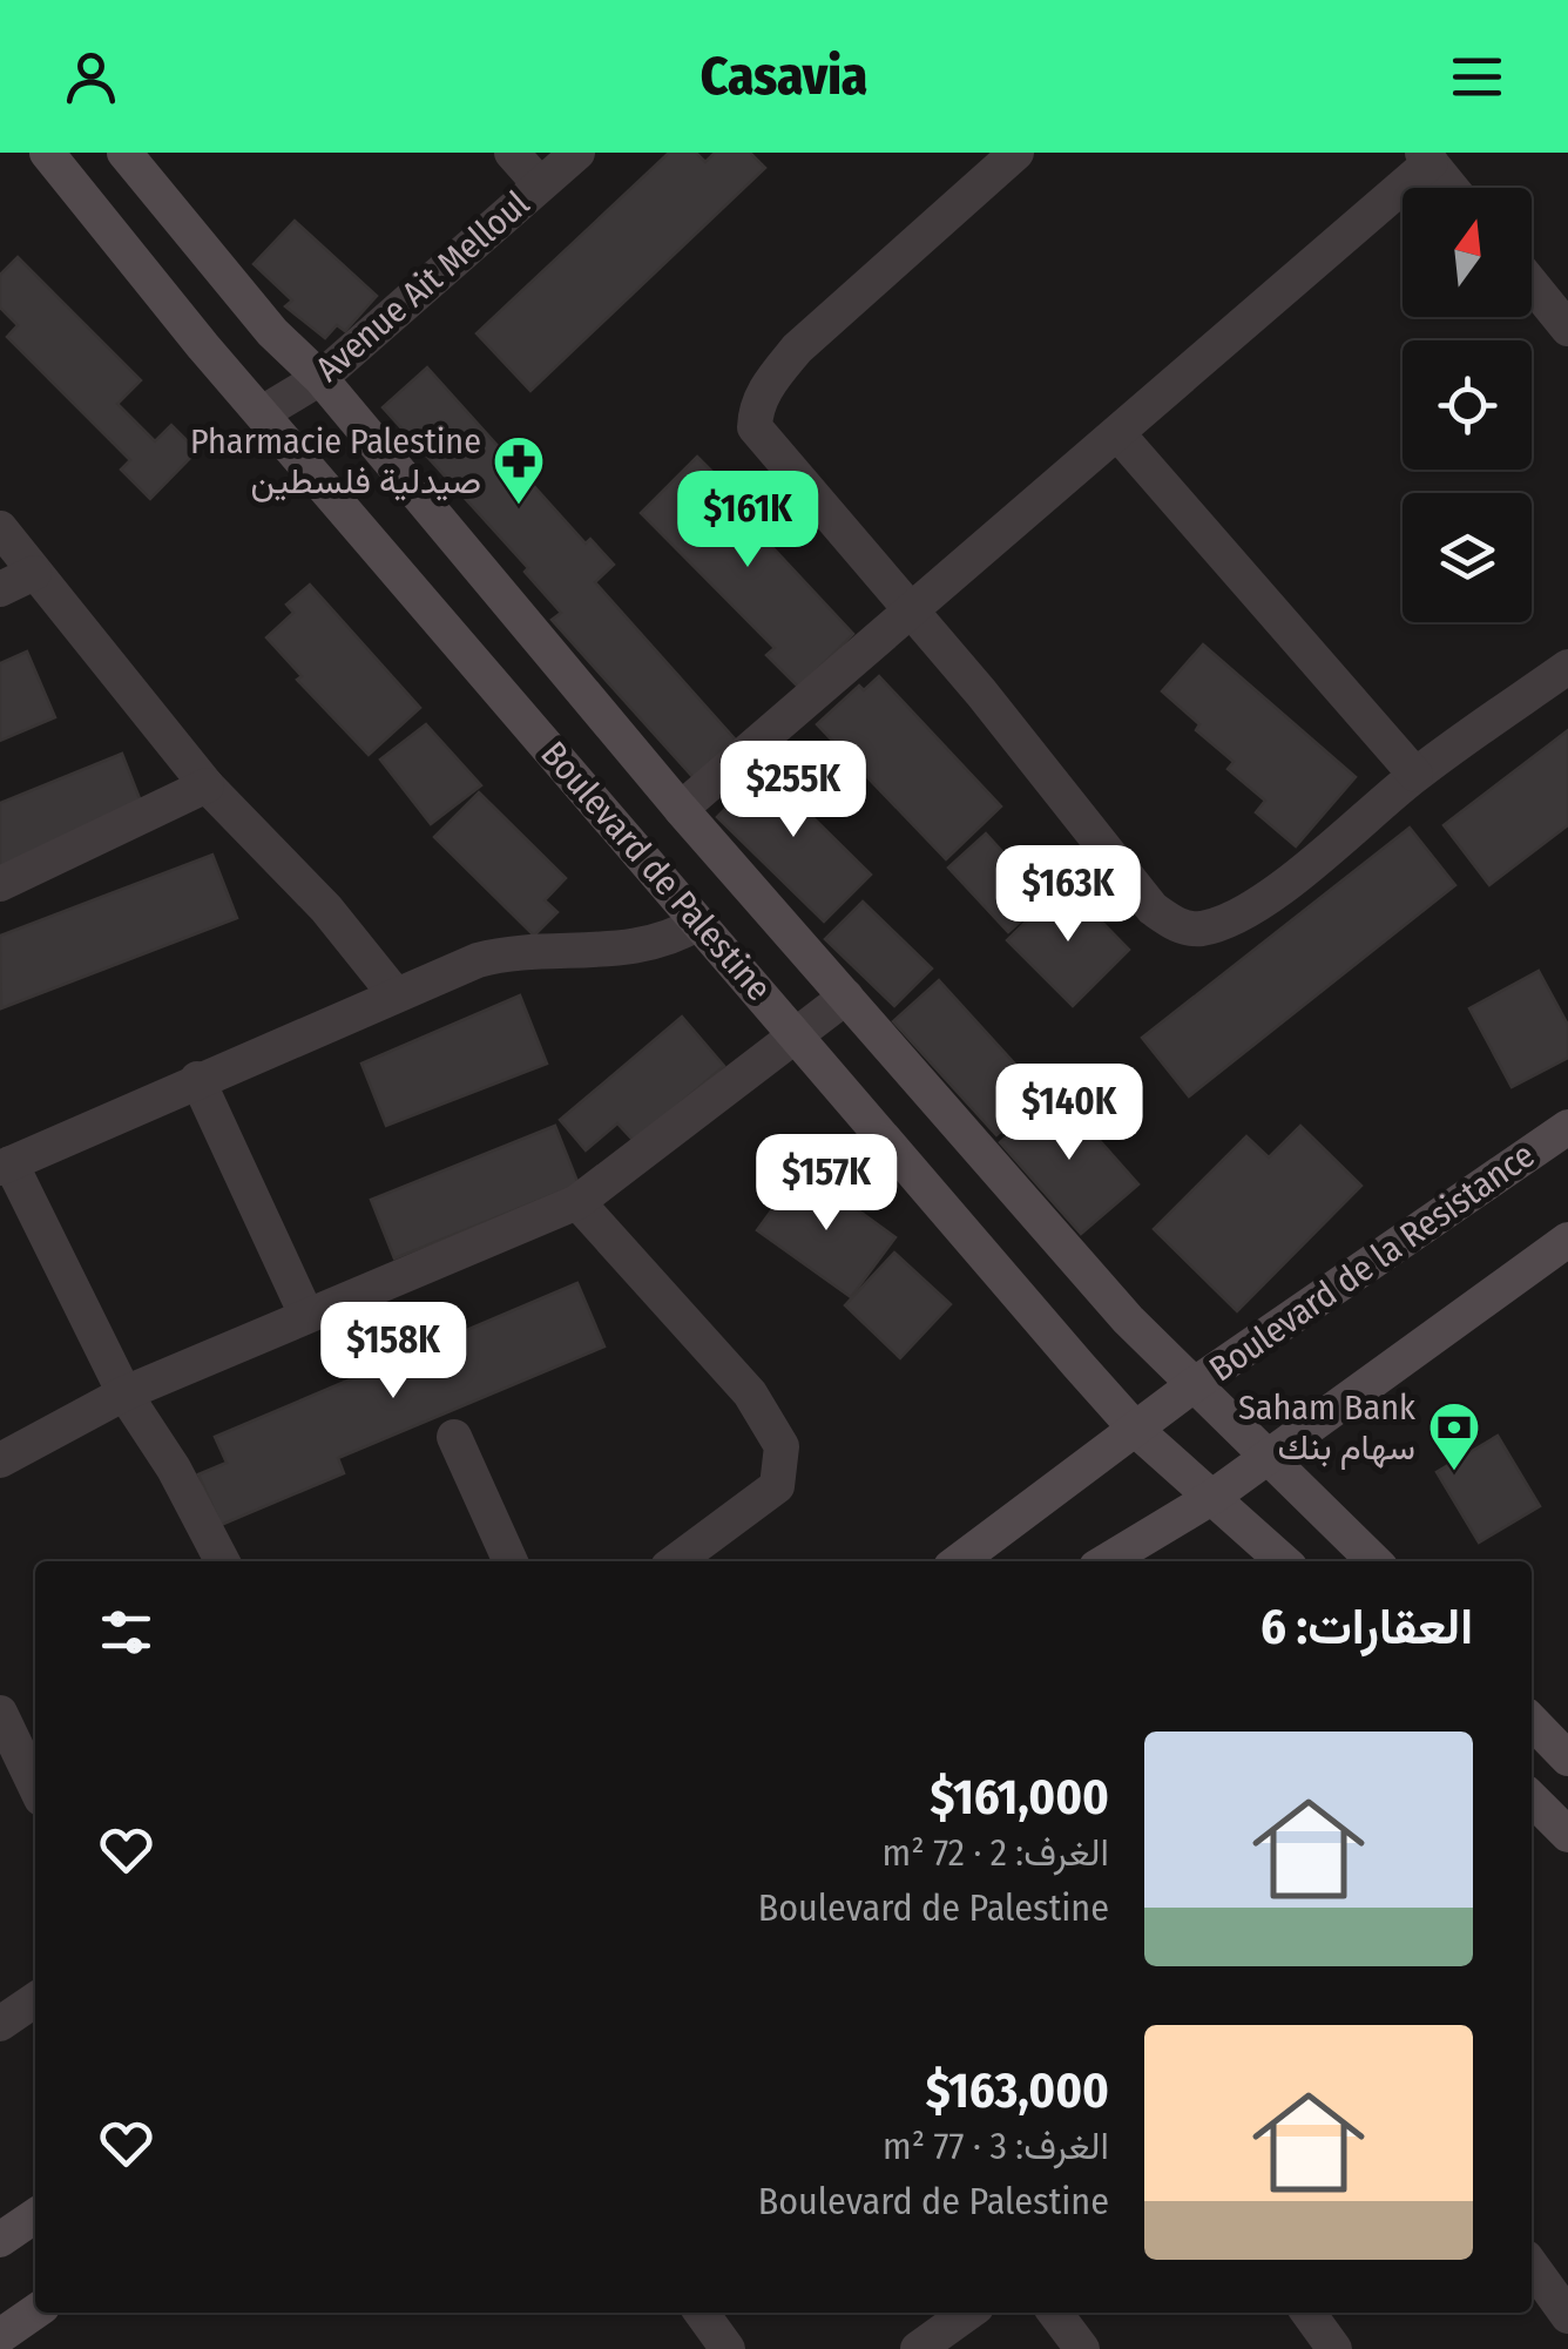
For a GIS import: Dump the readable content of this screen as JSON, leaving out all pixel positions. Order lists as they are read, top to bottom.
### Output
{
  "streets": {
    "street": ["Avenue Ait Melloul", "Boulevard de Palestine", "Boulevard de la Resistance"]
  },
  "crossings": [
    ["Avenue Ait Melloul", "Boulevard de Palestine"],
    ["Boulevard de Palestine", "Boulevard de la Resistance"]
  ],
  "places": {
    "pharmacy": ["Pharmacie Palestine صيدلية فلسطين"],
    "bank": ["Saham Bank سهام بنك"]
  },
  "north": "top",
  "page": {
    "header": "Casavia",
    "price": [
      "$161K",
      "$255K",
      "$163K",
      "$140K",
      "$157K",
      "$158K"
    ],
    "heading": "العقارات: 6",
    "list": [
      {
        "name": "$161,000",
        "note": "الغرف: 2 · 72 m² · Boulevard de Palestine"
      },
      {
        "name": "$163,000",
        "note": "الغرف: 3 · 77 m² · Boulevard de Palestine"
      }
    ]
  }
}
